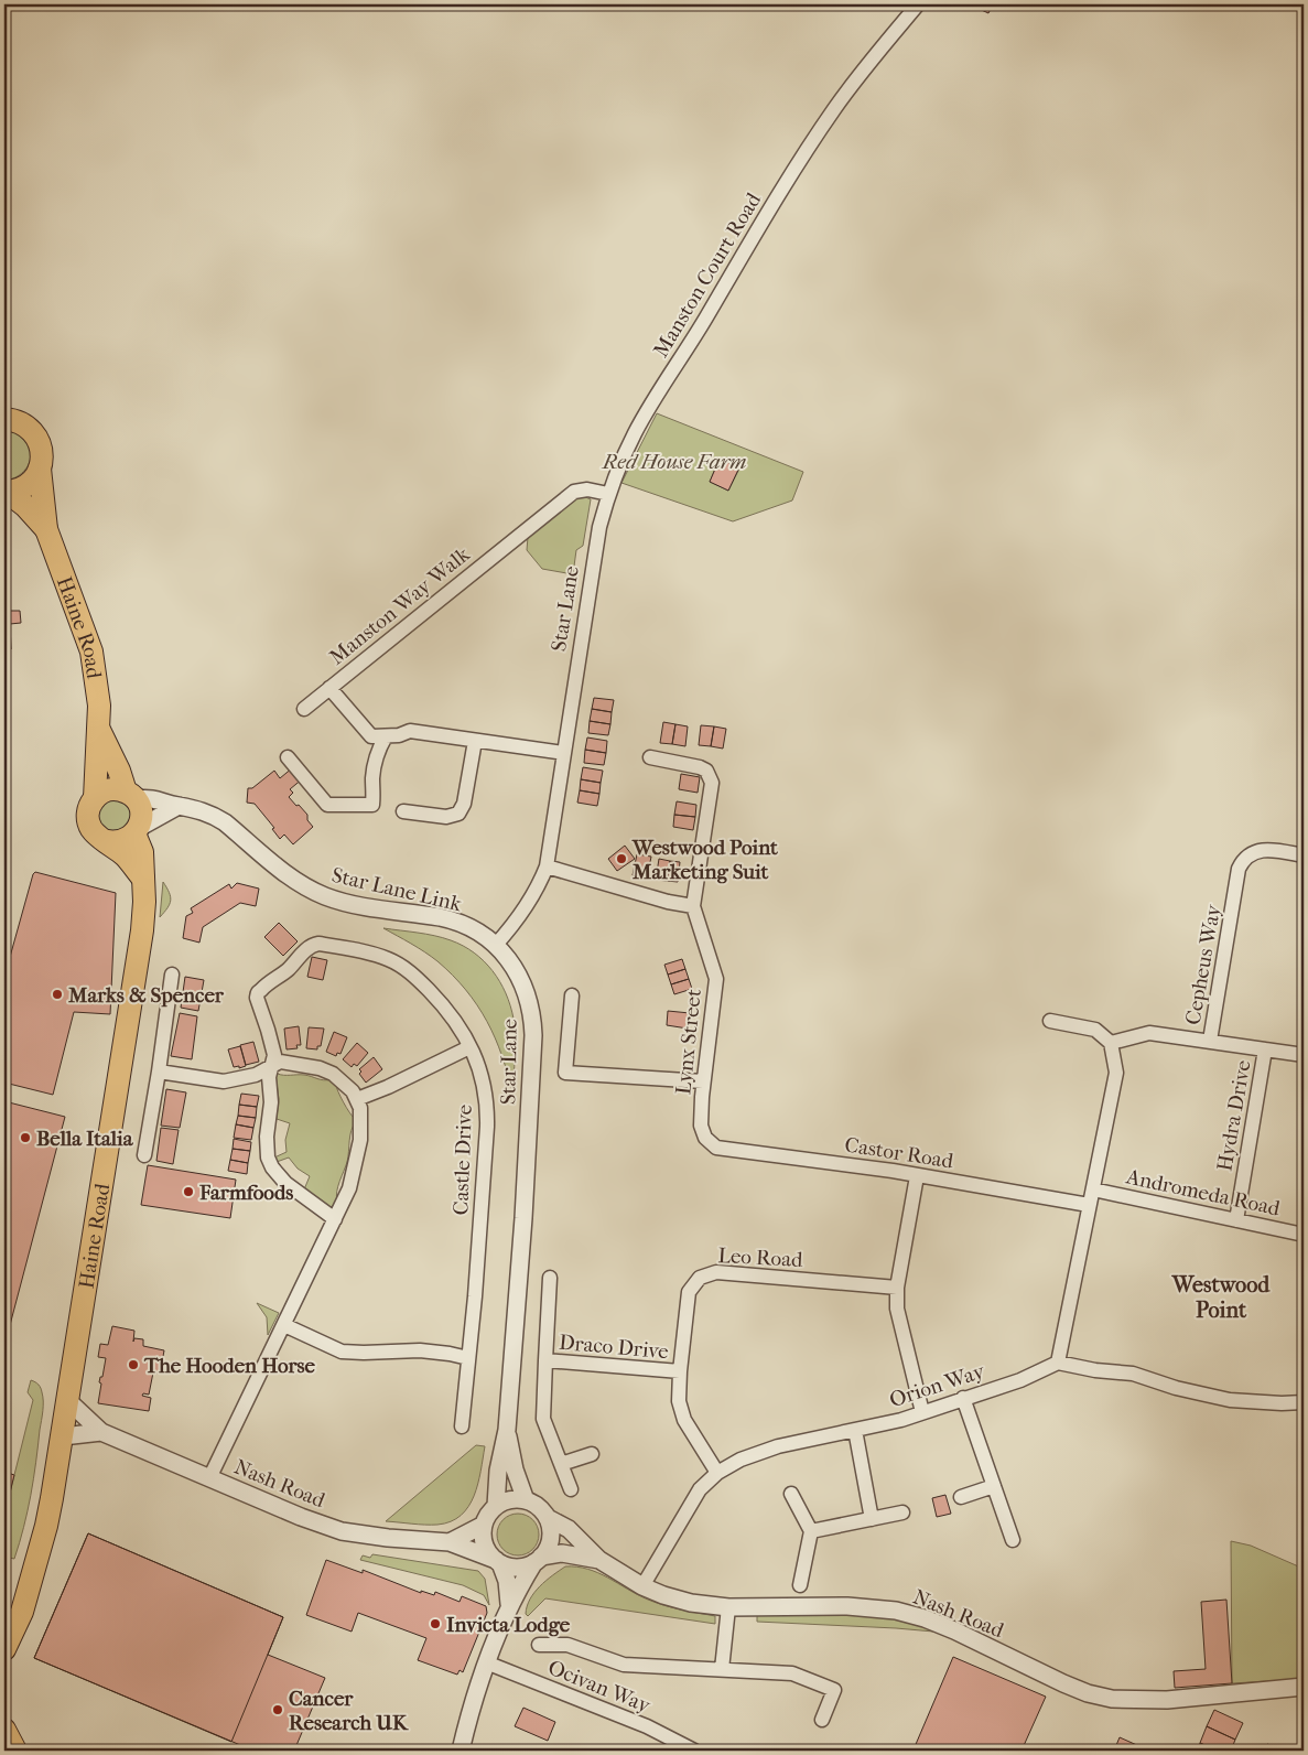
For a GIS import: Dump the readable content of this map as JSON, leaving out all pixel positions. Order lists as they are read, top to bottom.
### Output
{
  "streets": {
    "main road": ["Haine Road"],
    "street": [
      "Manston Court Road",
      "Manston Way Walk",
      "Star Lane",
      "Star Lane Link",
      "Cepheus Way",
      "Lynx Street",
      "Hydra Drive",
      "Castor Road",
      "Castle Drive",
      "Andromeda Road",
      "Leo Road",
      "Draco Drive",
      "Orion Way",
      "Nash Road",
      "Ocivan Way"
    ]
  },
  "crossings": [
    ["Manston Court Road", "Manston Way Walk"],
    ["Manston Court Road", "Star Lane"],
    ["Manston Way Walk", "Star Lane"],
    ["Star Lane", "Star Lane Link"],
    ["Star Lane", "Nash Road"],
    ["Haine Road", "Star Lane Link"],
    ["Haine Road", "Nash Road"],
    ["Lynx Street", "Castor Road"],
    ["Hydra Drive", "Andromeda Road"],
    ["Leo Road", "Draco Drive"],
    ["Leo Road", "Orion Way"],
    ["Orion Way", "Nash Road"]
  ],
  "districts": ["Westwood Point"],
  "parks": ["Red House Farm"],
  "places": [
    "Westwood Point Marketing Suit",
    "Marks & Spencer",
    "Bella Italia",
    "Farmfoods",
    "The Hooden Horse",
    "Invicta Lodge",
    "Cancer Research UK"
  ]
}
